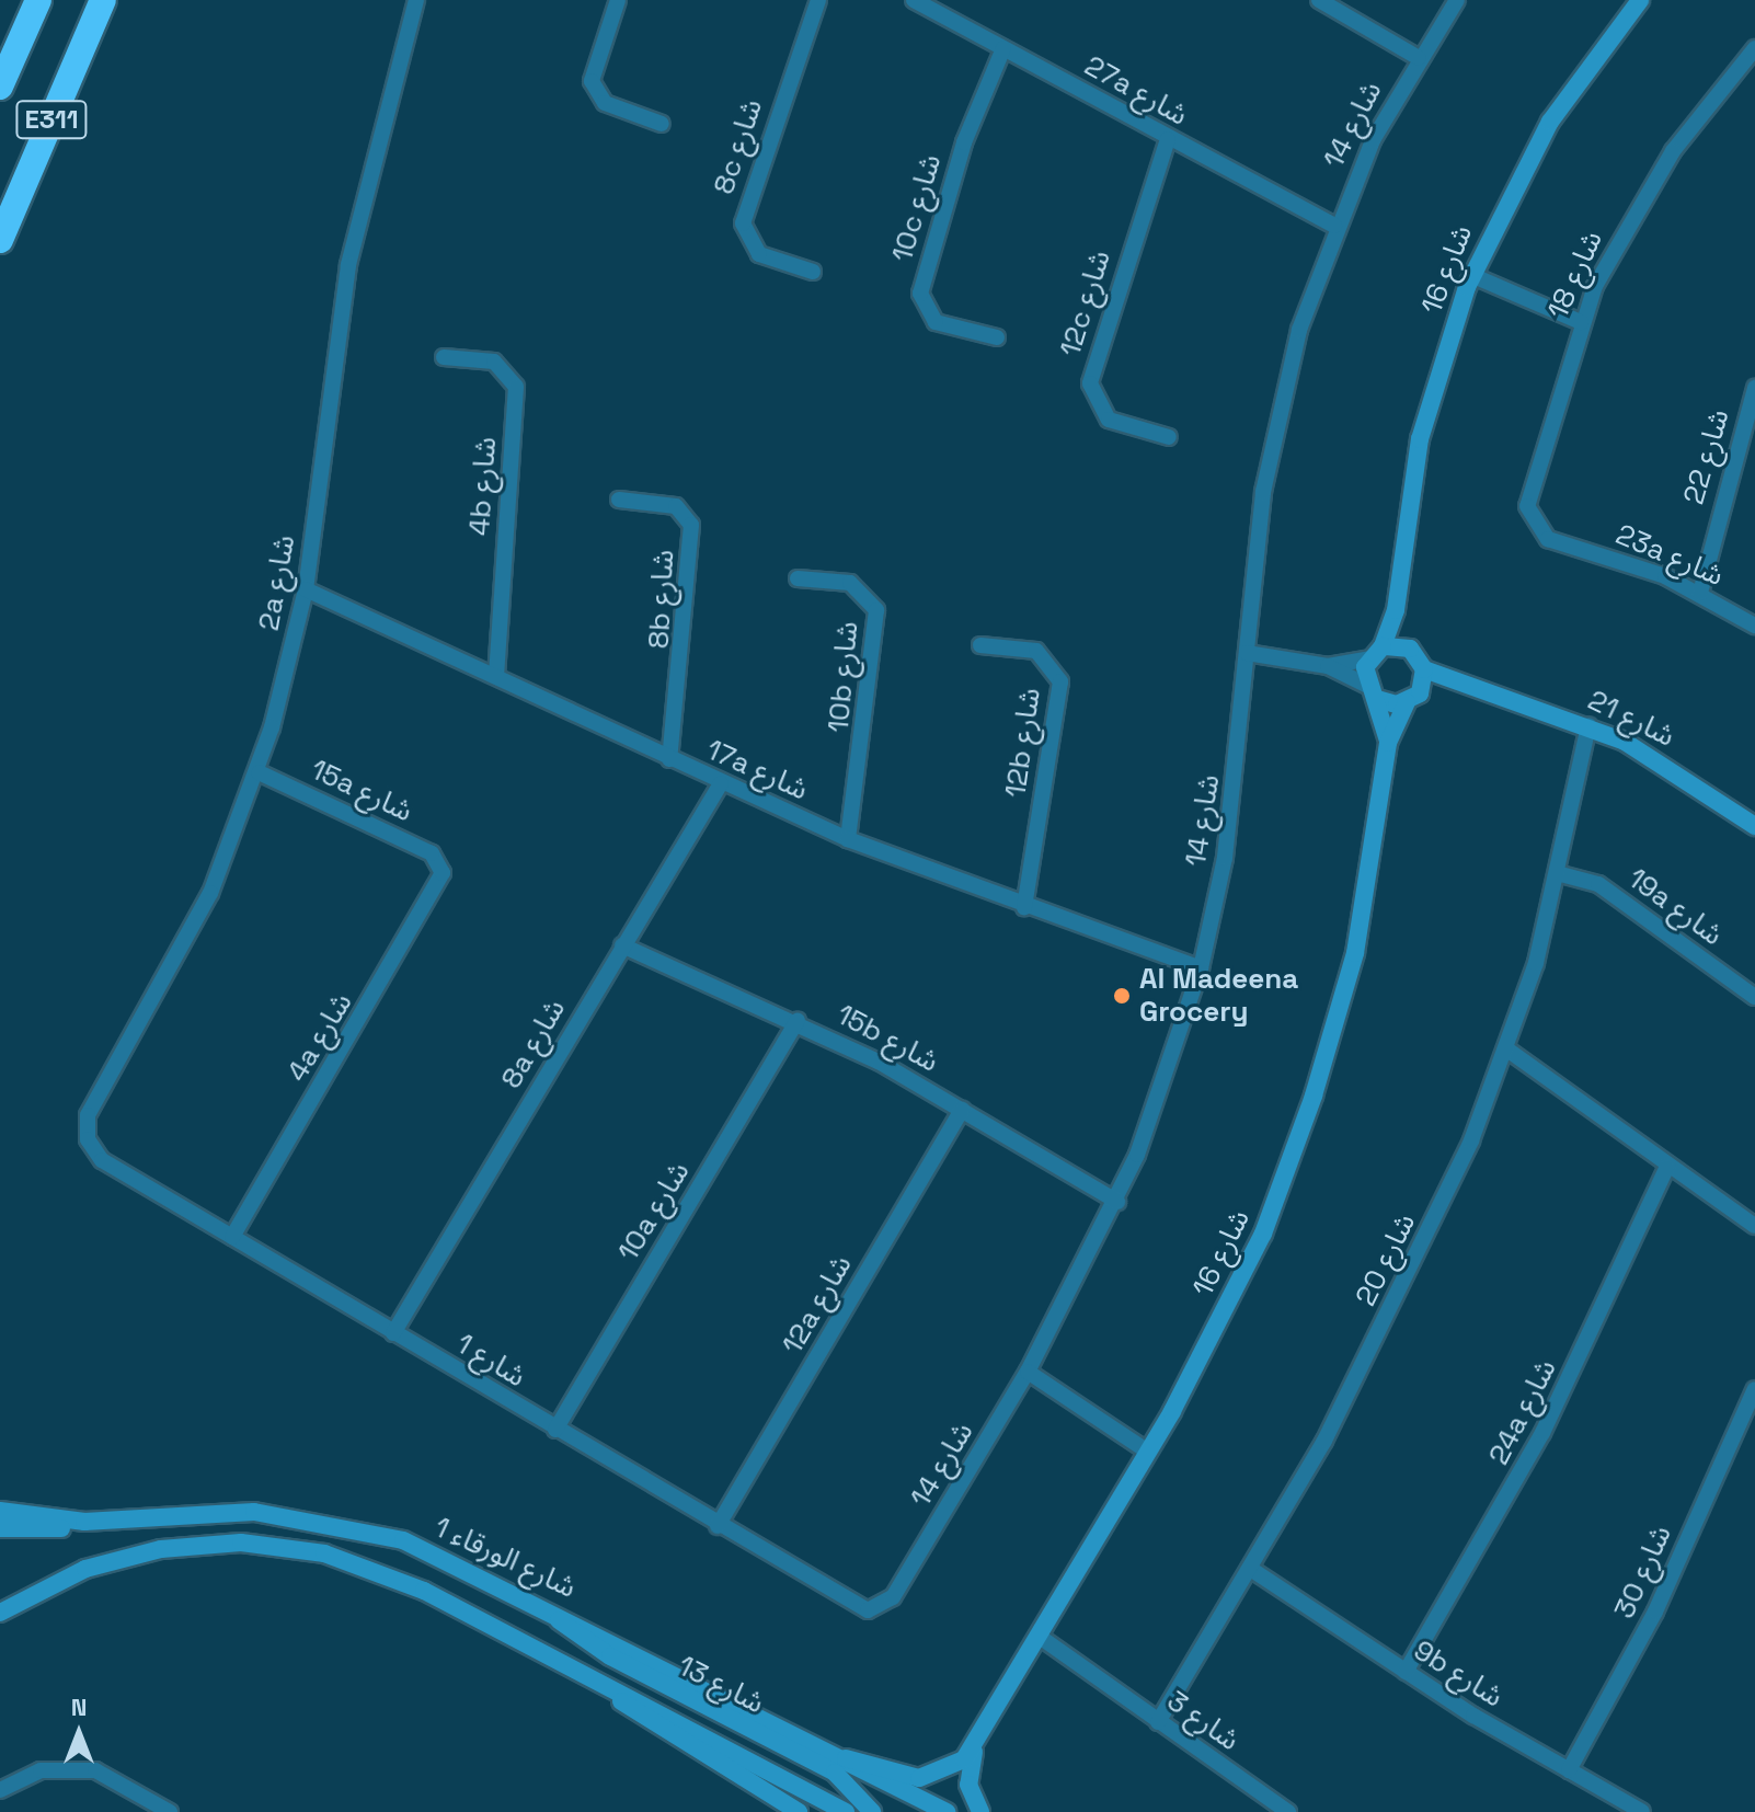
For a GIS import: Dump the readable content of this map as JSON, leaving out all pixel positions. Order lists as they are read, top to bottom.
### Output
{
  "streets": {
    "highway": ["E311"],
    "street": [
      "27a شارع",
      "شارع 14",
      "8c شارع",
      "10c شارع",
      "شارع 16",
      "شارع 18",
      "12c شارع",
      "شارع 22",
      "4b شارع",
      "23a شارع",
      "2a شارع",
      "8b شارع",
      "10b شارع",
      "شارع 21",
      "12b شارع",
      "17a شارع",
      "15a شارع",
      "19a شارع",
      "4a شارع",
      "15b شارع",
      "8a شارع",
      "10a شارع",
      "شارع 20",
      "12a شارع",
      "شارع 1",
      "24a شارع",
      "شارع الورقاء 1",
      "شارع 30",
      "9b شارع",
      "شارع 13",
      "شارع 3"
    ]
  },
  "crossings": [
    ["27a شارع", "شارع 14"],
    ["27a شارع", "10c شارع"],
    ["27a شارع", "12c شارع"],
    ["شارع 14", "17a شارع"],
    ["شارع 14", "15b شارع"],
    ["شارع 14", "شارع 1"],
    ["شارع 16", "شارع 21"],
    ["شارع 16", "شارع الورقاء 1"],
    ["شارع 16", "شارع 3"],
    ["شارع 18", "23a شارع"],
    ["شارع 22", "23a شارع"],
    ["4b شارع", "17a شارع"],
    ["2a شارع", "17a شارع"],
    ["2a شارع", "15a شارع"],
    ["2a شارع", "شارع 1"],
    ["8b شارع", "17a شارع"],
    ["10b شارع", "17a شارع"],
    ["شارع 21", "شارع 20"],
    ["12b شارع", "17a شارع"],
    ["17a شارع", "8a شارع"],
    ["15a شارع", "4a شارع"],
    ["19a شارع", "شارع 20"],
    ["4a شارع", "شارع 1"],
    ["15b شارع", "8a شارع"],
    ["15b شارع", "10a شارع"],
    ["15b شارع", "12a شارع"],
    ["8a شارع", "شارع 1"],
    ["10a شارع", "شارع 1"],
    ["شارع 20", "9b شارع"],
    ["شارع 20", "شارع 3"],
    ["12a شارع", "شارع 1"],
    ["24a شارع", "9b شارع"],
    ["شارع الورقاء 1", "شارع 13"],
    ["شارع 30", "9b شارع"]
  ],
  "places": ["Al Madeena Grocery"],
  "north": "top"
}
